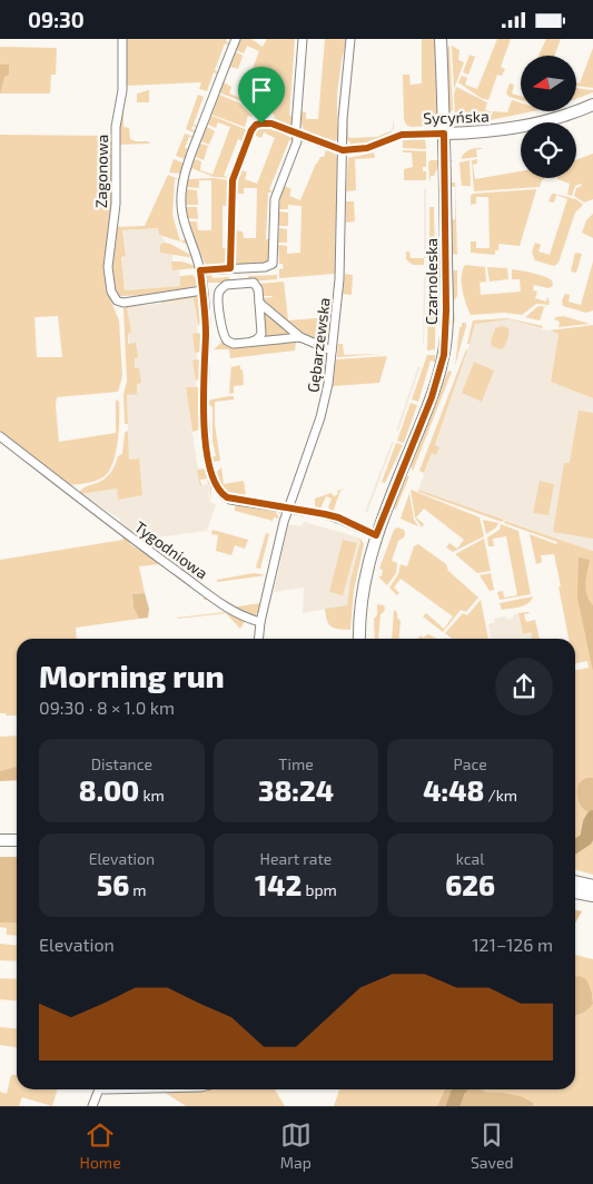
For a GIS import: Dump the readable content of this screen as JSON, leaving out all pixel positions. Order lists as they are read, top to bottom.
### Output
{
  "streets": {
    "street": [
      "Sycyńska",
      "Zagonowa",
      "Czarnoleska",
      "Gębarzewska",
      "Tygodniowa"
    ]
  },
  "crossings": [
    ["Sycyńska", "Czarnoleska"],
    ["Sycyńska", "Gębarzewska"],
    ["Gębarzewska", "Tygodniowa"]
  ],
  "north": "left",
  "page": {
    "status": "09:30",
    "heading": ["Morning run", "09:30 · 8 × 1.0 km"],
    "stats": [
      ["Distance", "8.00 km"],
      ["Time", "38:24"],
      ["Pace", "4:48 /km"],
      ["Elevation", "56 m"],
      ["Heart rate", "142 bpm"],
      ["kcal", "626"]
    ],
    "chart": ["Elevation", "121–126 m"],
    "tabs": ["Home", "Map", "Saved"]
  }
}
